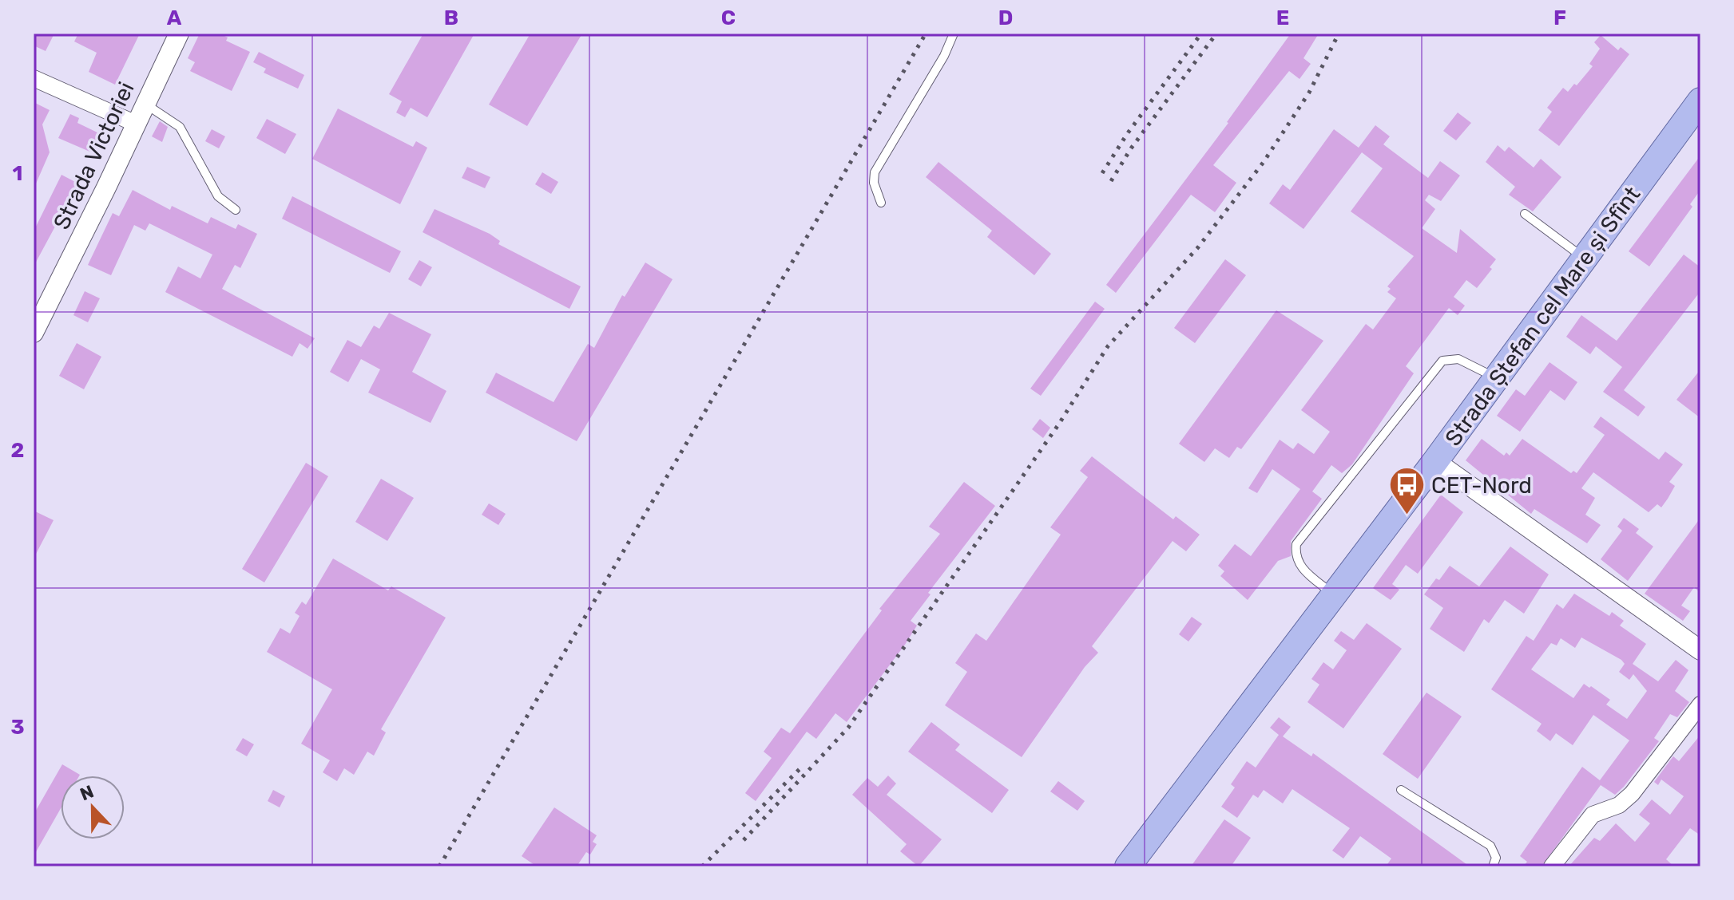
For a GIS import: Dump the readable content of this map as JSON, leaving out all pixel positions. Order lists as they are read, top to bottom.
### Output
{
  "streets": {
    "main road": ["Strada Ștefan cel Mare și Sfînt"],
    "street": ["Strada Victoriei"]
  },
  "places": {
    "bus stop": ["CET-Nord"]
  },
  "north": "top",
  "grid": {
    "columns": [
      "A",
      "B",
      "C",
      "D",
      "E",
      "F"
    ],
    "rows": ["1", "2", "3"]
  }
}
